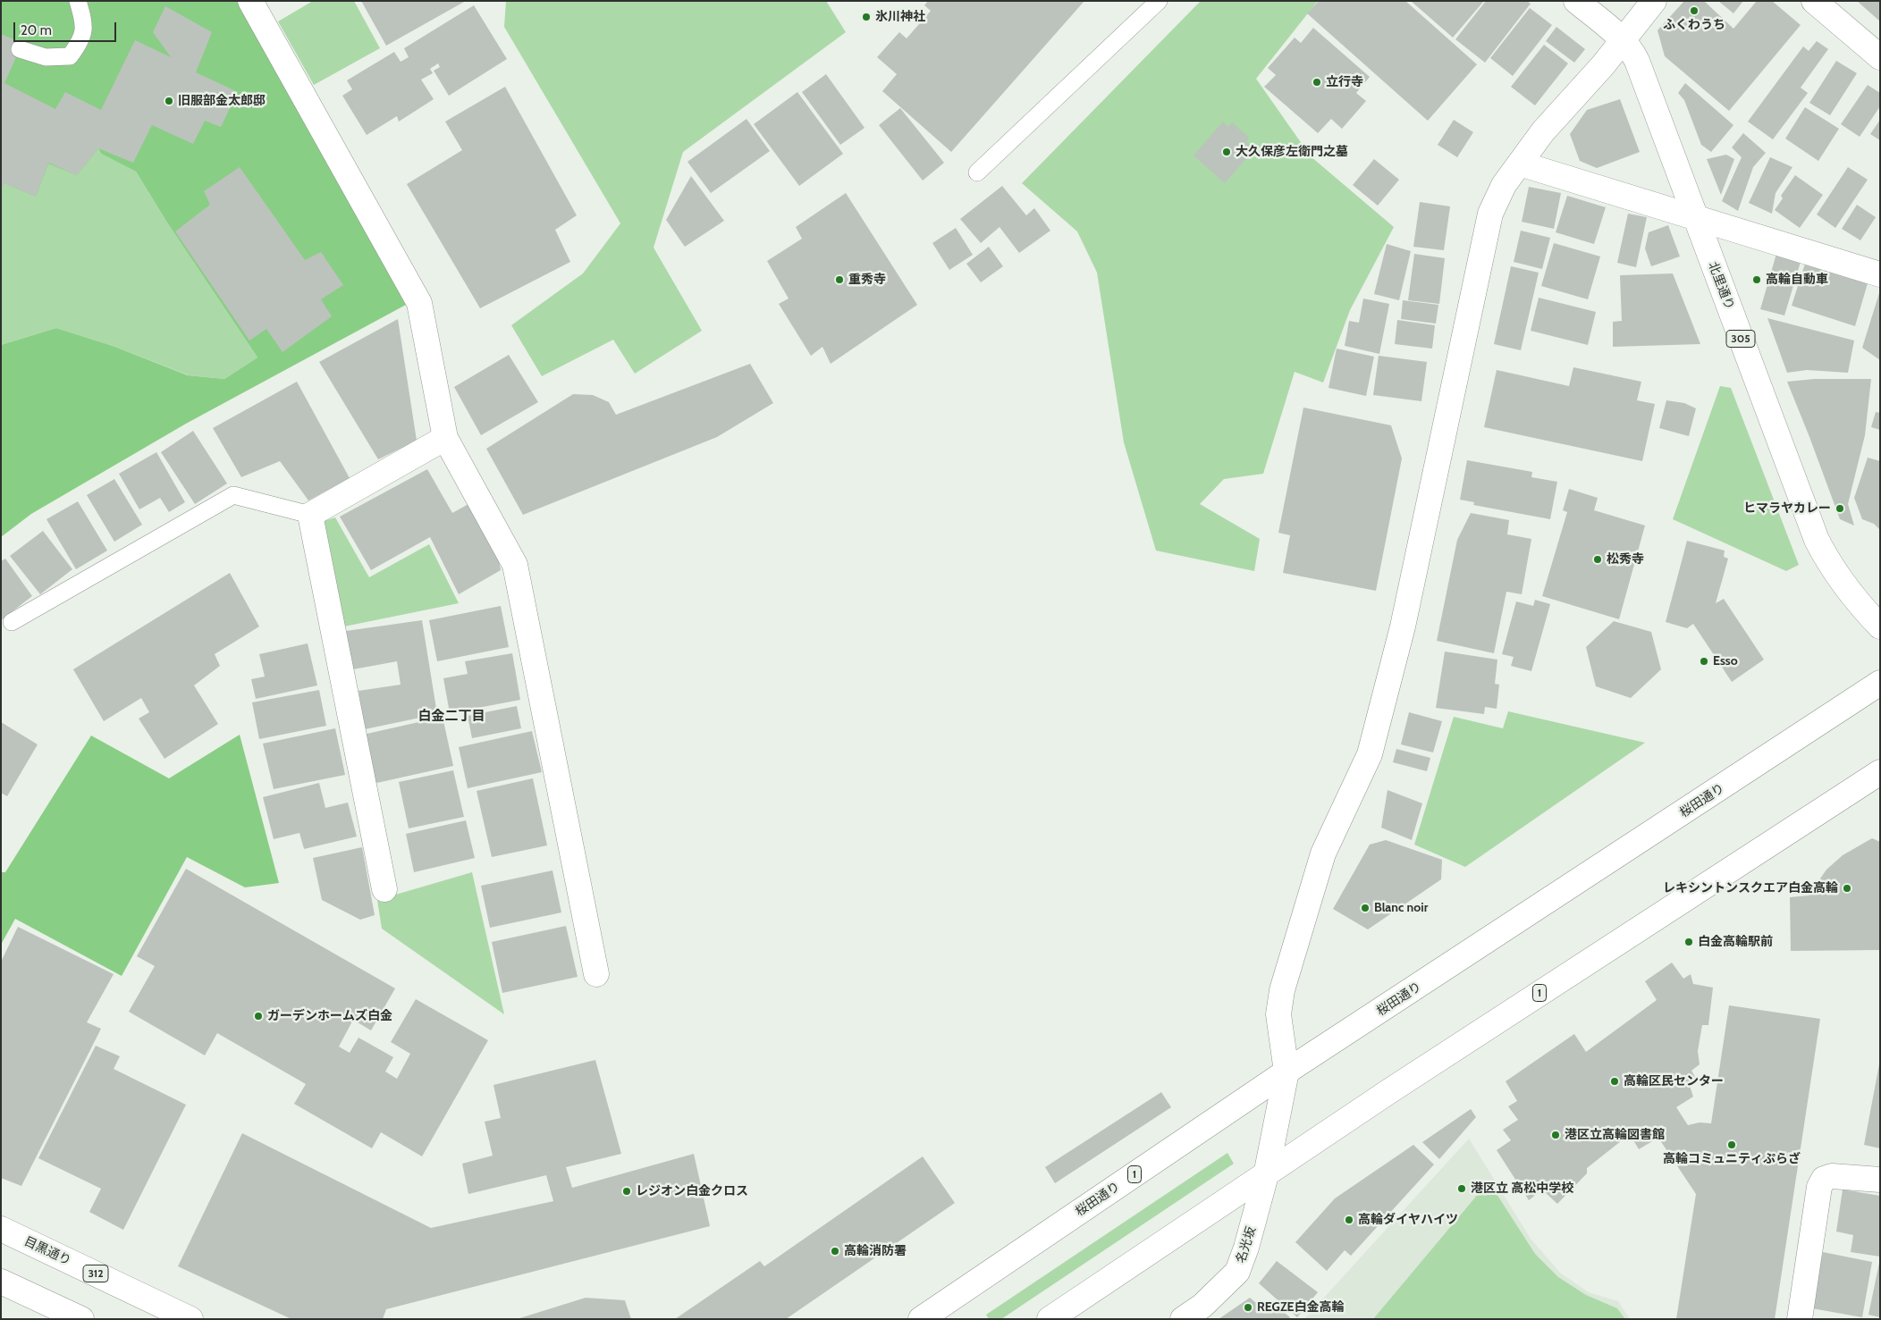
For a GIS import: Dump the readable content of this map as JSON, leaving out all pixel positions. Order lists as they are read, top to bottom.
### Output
{
  "streets": {
    "main road": [
      "北里通り",
      "305",
      "桜田通り",
      "1",
      "名光坂",
      "目黒通り",
      "312"
    ]
  },
  "crossings": [
    ["北里通り", "名光坂"],
    ["桜田通り", "名光坂"],
    ["1", "名光坂"]
  ],
  "districts": ["白金二丁目"],
  "places": [
    "ふくわうち",
    "氷川神社",
    "立行寺",
    "旧服部金太郎邸",
    "大久保彦左衛門之墓",
    "重秀寺",
    "高輪自動車",
    "ヒマラヤカレー",
    "松秀寺",
    "Esso",
    "レキシントンスクエア白金高輪",
    "Blanc noir",
    "白金高輪駅前",
    "ガーデンホームズ白金",
    "高輪区民センター",
    "港区立高輪図書館",
    "高輪コミュニティぷらざ",
    "港区立 高松中学校",
    "レジオン白金クロス",
    "高輪ダイヤハイツ",
    "高輪消防署",
    "REGZE白金高輪"
  ],
  "scale_bar": "20 m"
}
